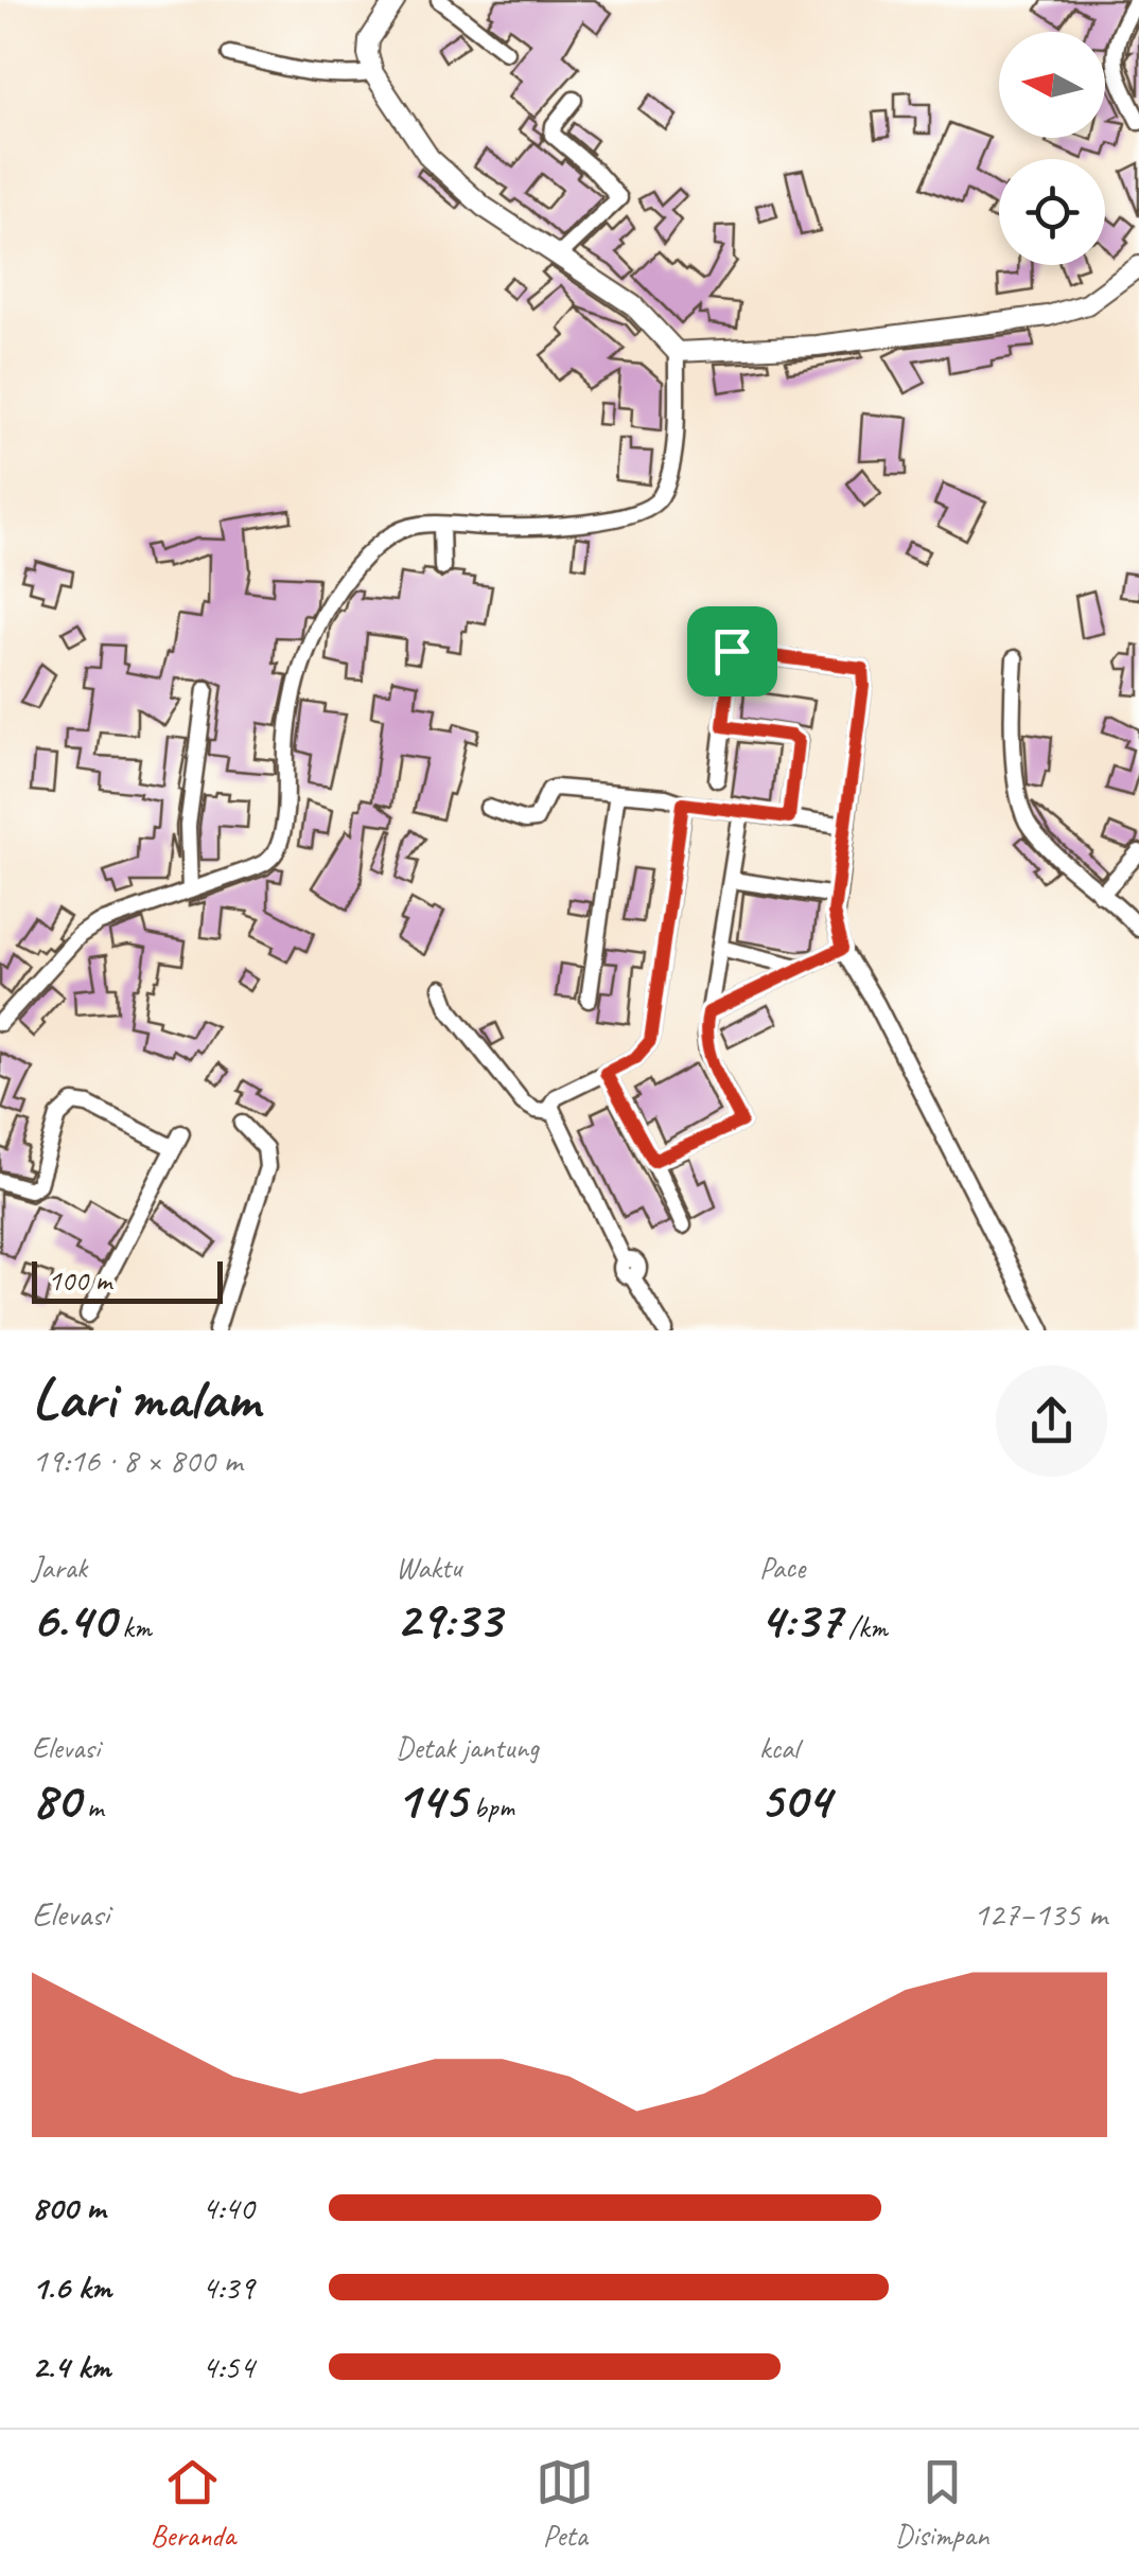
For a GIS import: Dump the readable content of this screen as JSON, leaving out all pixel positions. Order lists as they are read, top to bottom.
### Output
{
  "scale_bar": "100 m",
  "north": "left",
  "page": {
    "scale": "100 m",
    "heading": ["Lari malam", "19:16 · 8 × 800 m"],
    "stats": [
      ["Jarak", "6.40 km"],
      ["Waktu", "29:33"],
      ["Pace", "4:37 /km"],
      ["Elevasi", "80 m"],
      ["Detak jantung", "145 bpm"],
      ["kcal", "504"]
    ],
    "chart": ["Elevasi", "127–135 m"],
    "list": [
      {
        "name": "800 m",
        "note": "4:40"
      },
      {
        "name": "1.6 km",
        "note": "4:39"
      },
      {
        "name": "2.4 km",
        "note": "4:54"
      }
    ],
    "tabs": ["Beranda", "Peta", "Disimpan"]
  }
}
